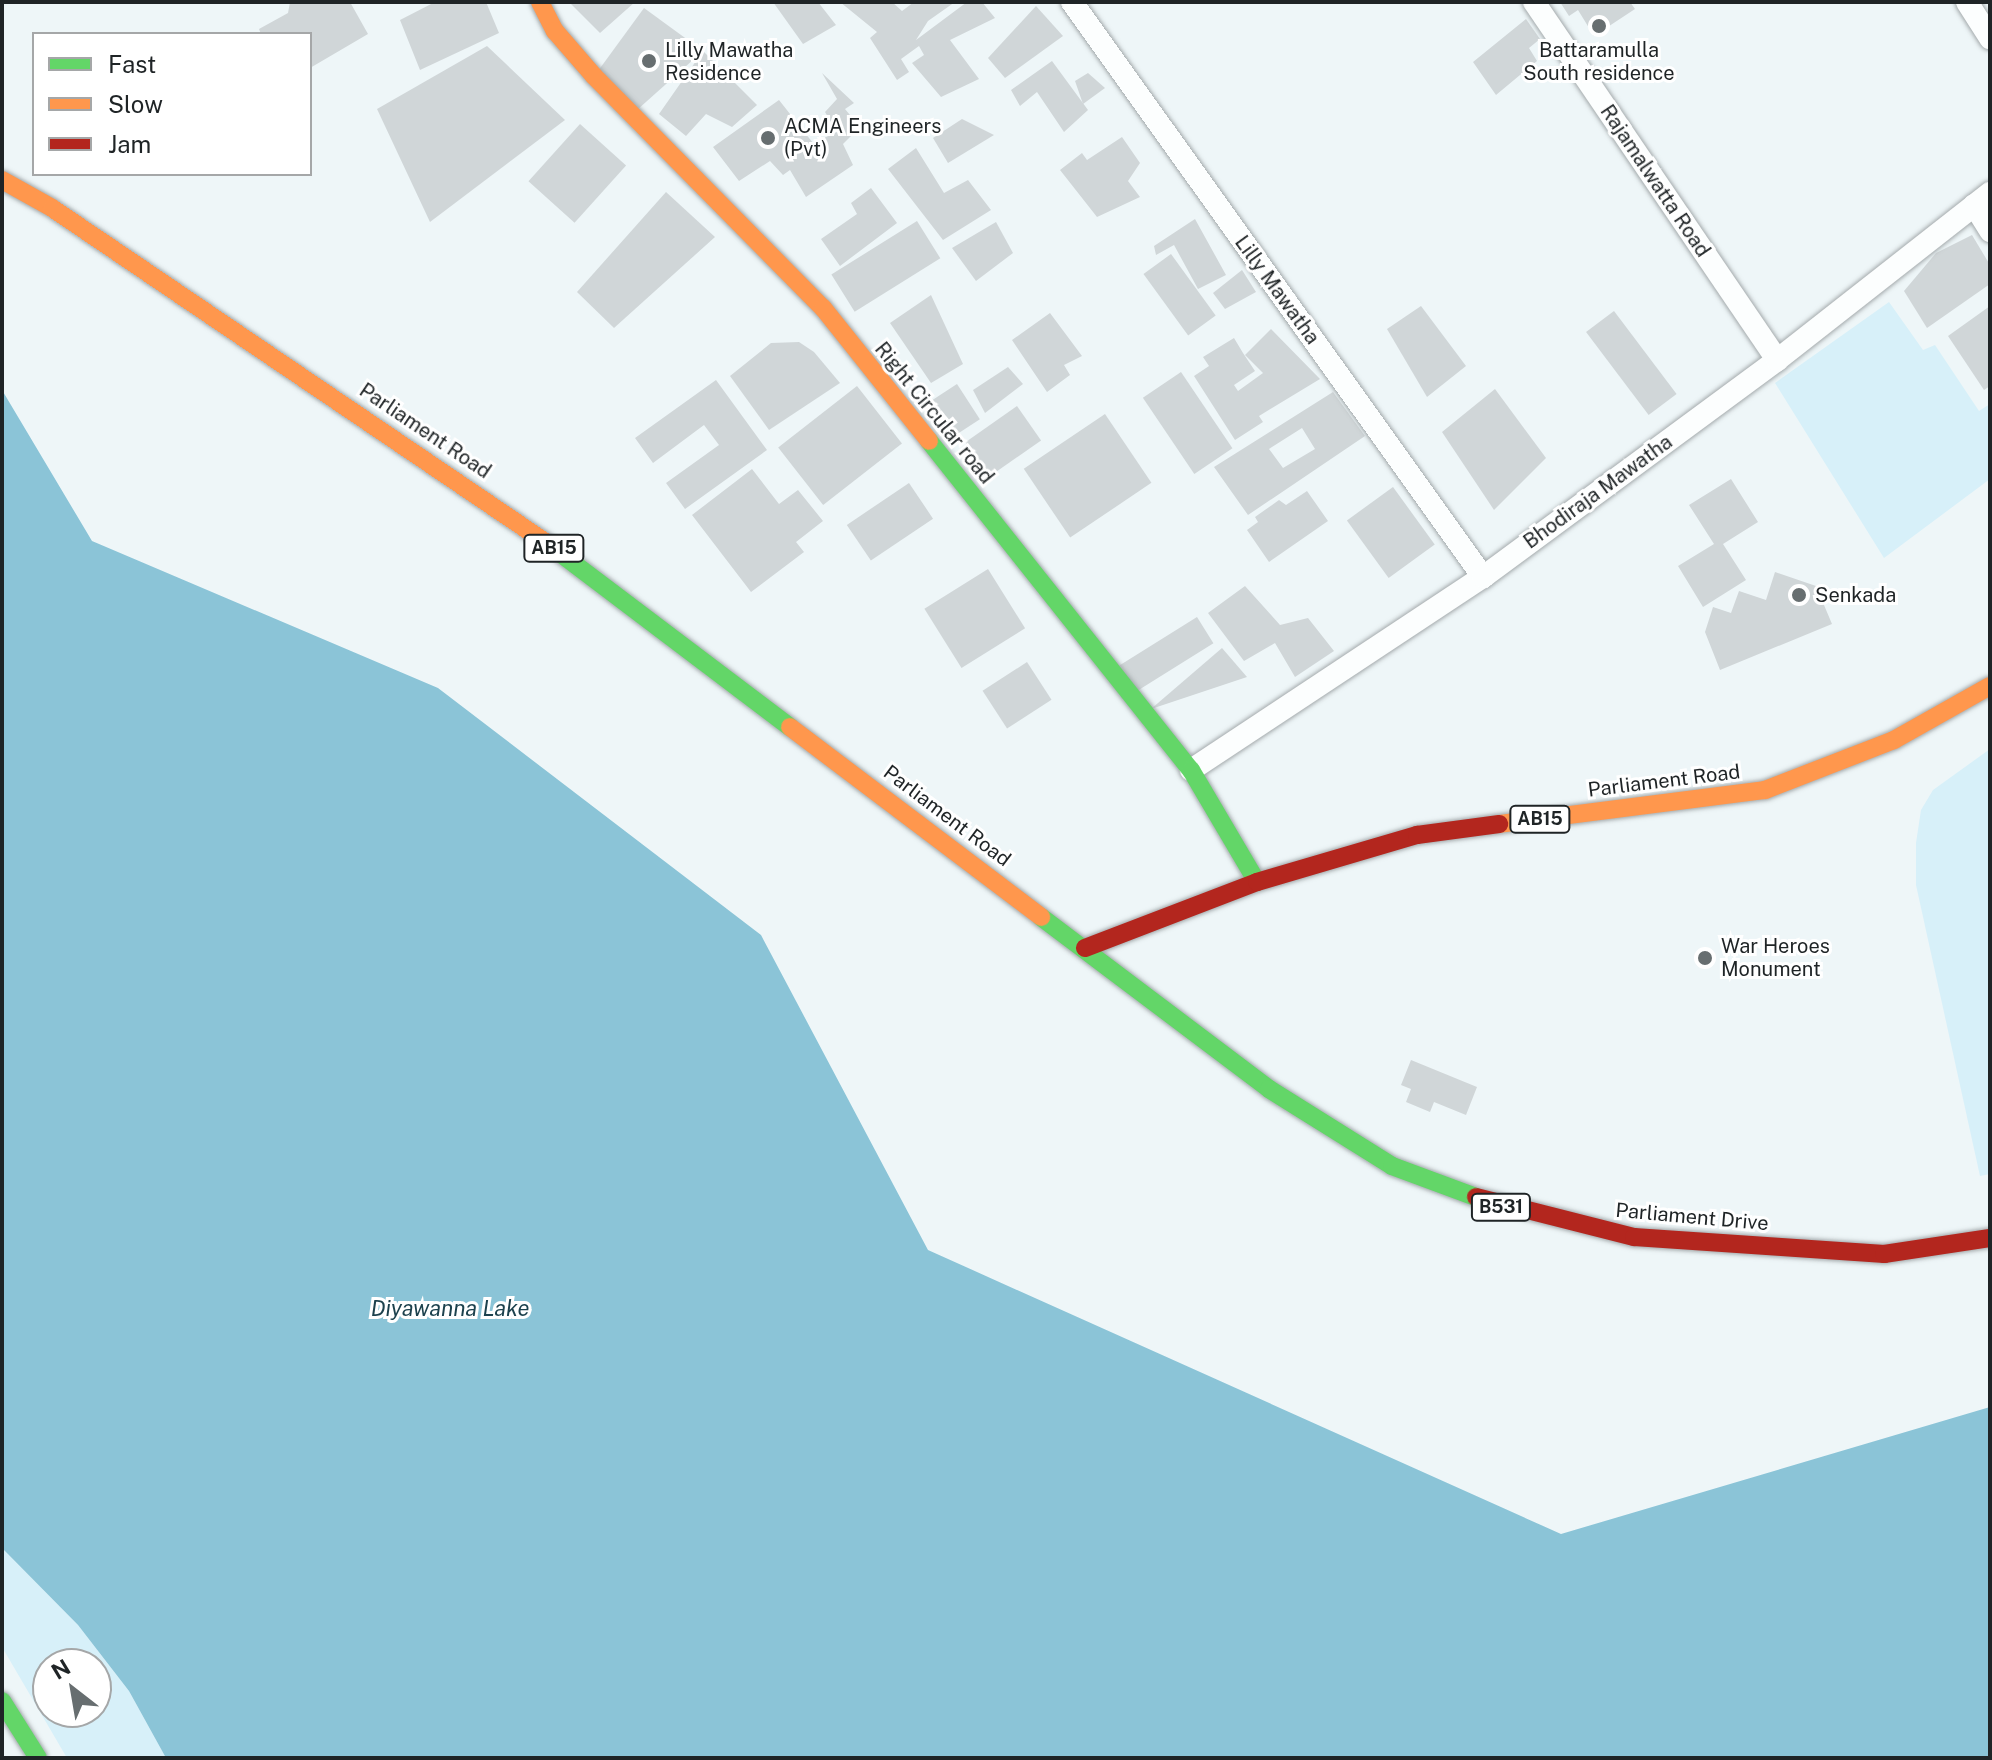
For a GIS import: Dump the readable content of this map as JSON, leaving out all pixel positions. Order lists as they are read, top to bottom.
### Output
{
  "streets": {
    "main road": [
      "Right Circular road",
      "Parliament Road",
      "AB15",
      "B531",
      "Parliament Drive"
    ],
    "street": ["Rajamalwatta Road", "Lilly Mawatha", "Bhodiraja Mawatha"]
  },
  "crossings": [
    ["Rajamalwatta Road", "Bhodiraja Mawatha"],
    ["Lilly Mawatha", "Bhodiraja Mawatha"],
    ["Right Circular road", "Parliament Road"],
    ["Right Circular road", "Bhodiraja Mawatha"],
    ["Parliament Road", "Parliament Drive"]
  ],
  "water": ["Diyawanna Lake"],
  "places": [
    "Battaramulla South residence",
    "Lilly Mawatha Residence",
    "ACMA Engineers (Pvt)",
    "Senkada",
    "War Heroes Monument"
  ],
  "legend": ["Fast", "Slow", "Jam"],
  "north": "top left"
}
